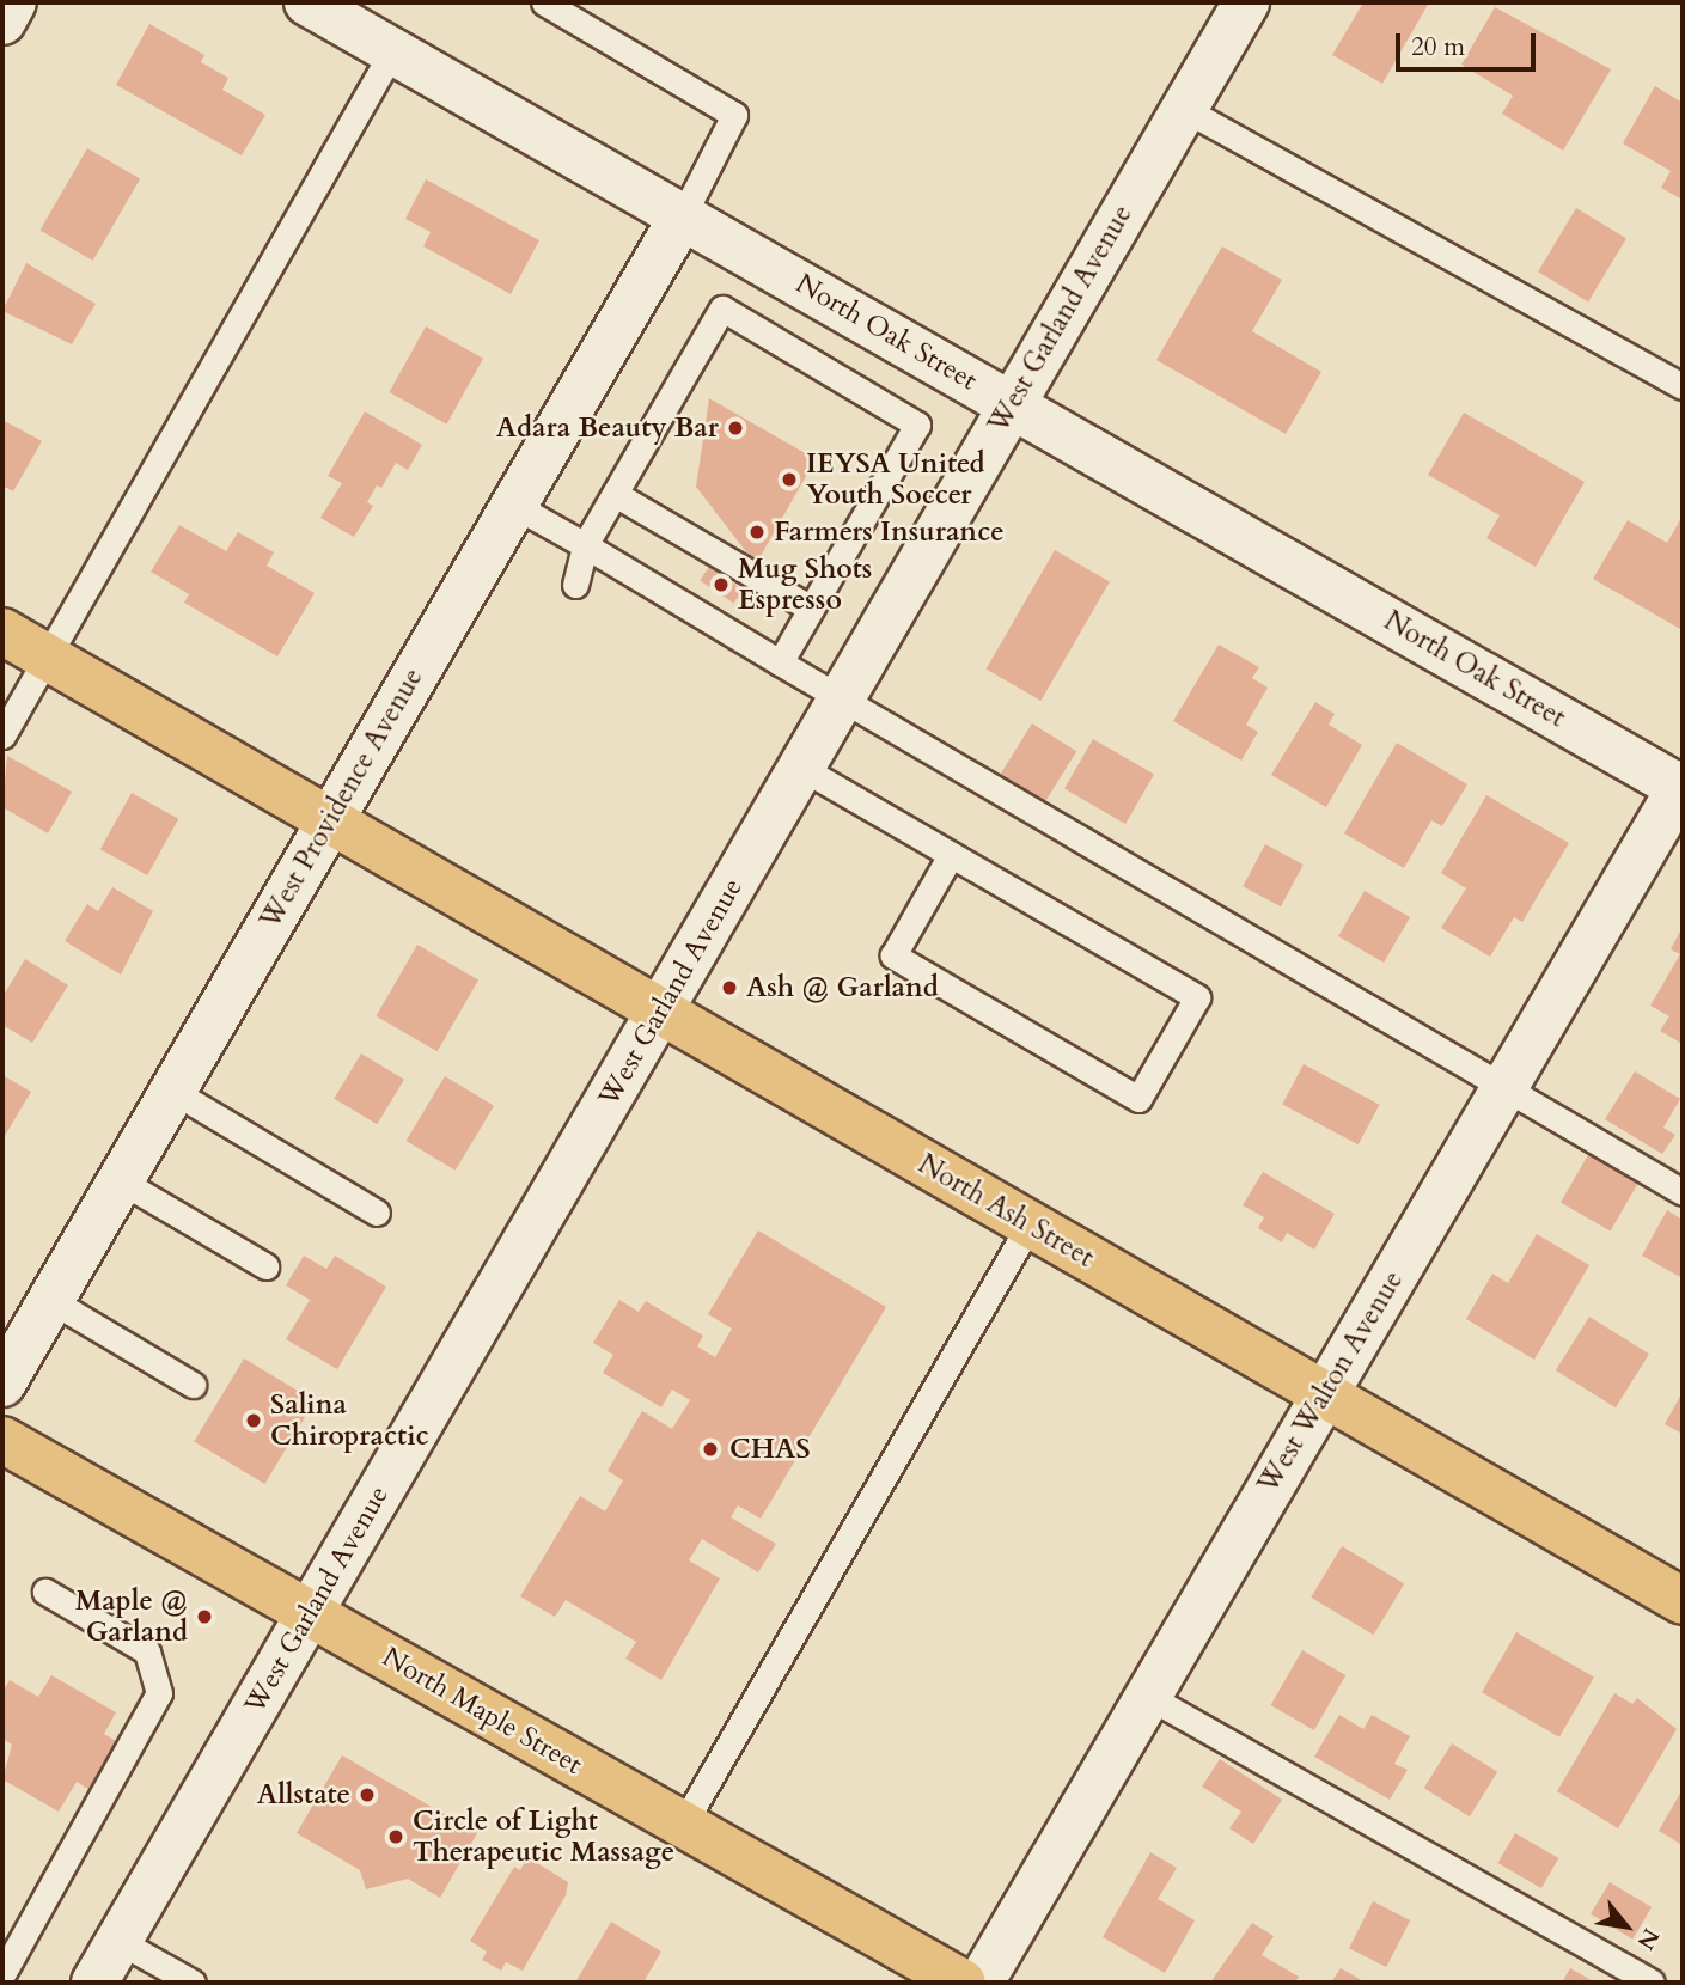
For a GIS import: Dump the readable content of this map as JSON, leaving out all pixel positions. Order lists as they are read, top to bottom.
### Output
{
  "streets": {
    "main road": ["North Ash Street", "North Maple Street"],
    "street": [
      "West Garland Avenue",
      "North Oak Street",
      "West Providence Avenue",
      "West Walton Avenue"
    ]
  },
  "crossings": [
    ["West Garland Avenue", "North Oak Street"],
    ["West Garland Avenue", "North Ash Street"],
    ["West Garland Avenue", "North Maple Street"],
    ["North Oak Street", "West Providence Avenue"],
    ["North Oak Street", "West Walton Avenue"],
    ["West Providence Avenue", "North Ash Street"],
    ["North Ash Street", "West Walton Avenue"]
  ],
  "places": [
    "Adara Beauty Bar",
    "IEYSA United Youth Soccer",
    "Farmers Insurance",
    "Mug Shots Espresso",
    "Ash @ Garland",
    "Salina Chiropractic",
    "CHAS",
    "Maple @ Garland",
    "Allstate",
    "Circle of Light Therapeutic Massage"
  ],
  "scale_bar": "20 m",
  "north": "bottom right"
}
